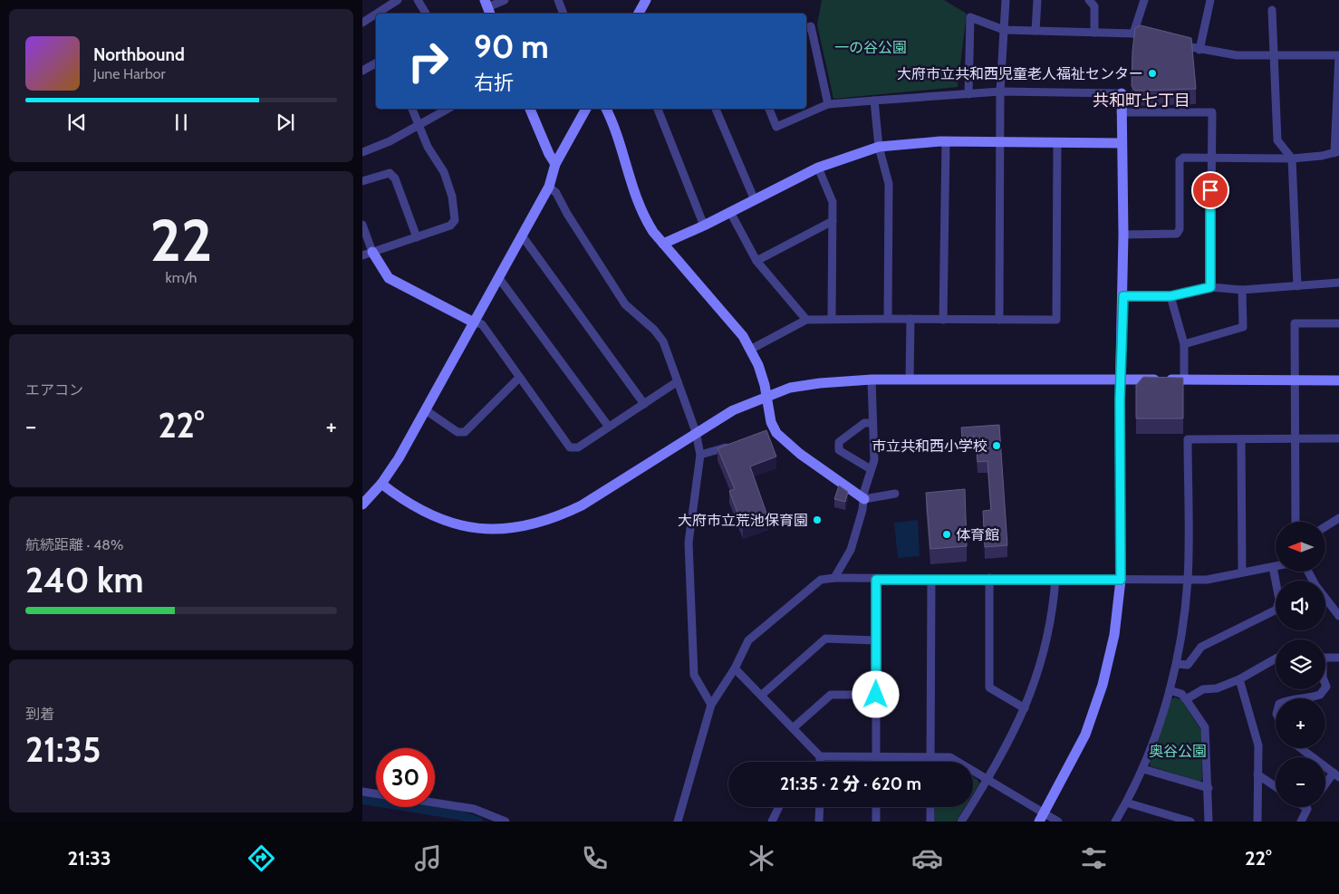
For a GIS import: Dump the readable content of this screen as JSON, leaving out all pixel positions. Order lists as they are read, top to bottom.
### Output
{
  "districts": ["共和町七丁目"],
  "parks": ["一の谷公園", "奥谷公園"],
  "places": [
    "大府市立共和西児童老人福祉センター",
    "市立共和西小学校",
    "大府市立荒池保育園",
    "体育館"
  ],
  "north": "left",
  "page": {
    "turn": ["90 m", "右折"],
    "song": ["Northbound", "June Harbor"],
    "tile": [
      ["22", "km/h"],
      "エアコン",
      ["航続距離 · 48%", "240 km"],
      ["到着", "21:35"]
    ],
    "heat": ["−", "22°", "+"],
    "map_buttons": ["+", "−"],
    "limit": "30",
    "trip": "21:35 · 2 分 · 620 m",
    "tabs": ["21:33", "22°"]
  }
}
